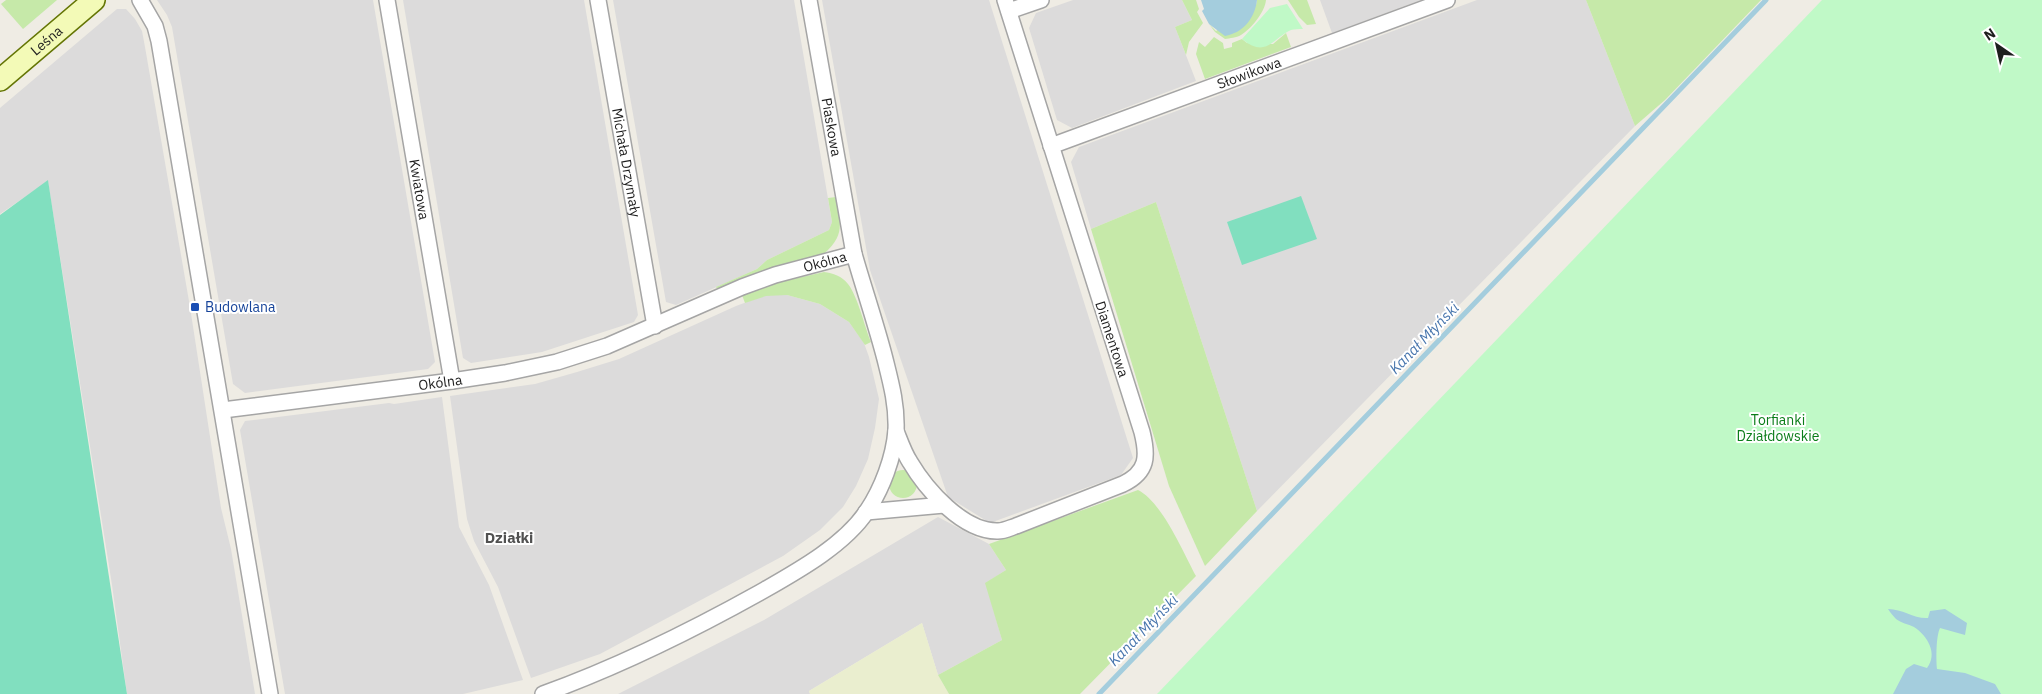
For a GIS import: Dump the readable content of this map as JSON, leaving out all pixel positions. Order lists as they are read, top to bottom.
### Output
{
  "streets": {
    "street": [
      "Leśna",
      "Słowikowa",
      "Piaskowa",
      "Michała Drzymały",
      "Kwiatowa",
      "Okólna",
      "Diamentowa"
    ]
  },
  "crossings": [
    ["Słowikowa", "Diamentowa"],
    ["Piaskowa", "Okólna"],
    ["Michała Drzymały", "Okólna"],
    ["Kwiatowa", "Okólna"],
    ["Okólna", "Diamentowa"]
  ],
  "districts": ["Działki"],
  "water": ["Kanał Młyński"],
  "parks": ["Torfianki Działdowskie"],
  "places": {
    "transit": ["Budowlana"]
  },
  "north": "top left"
}
